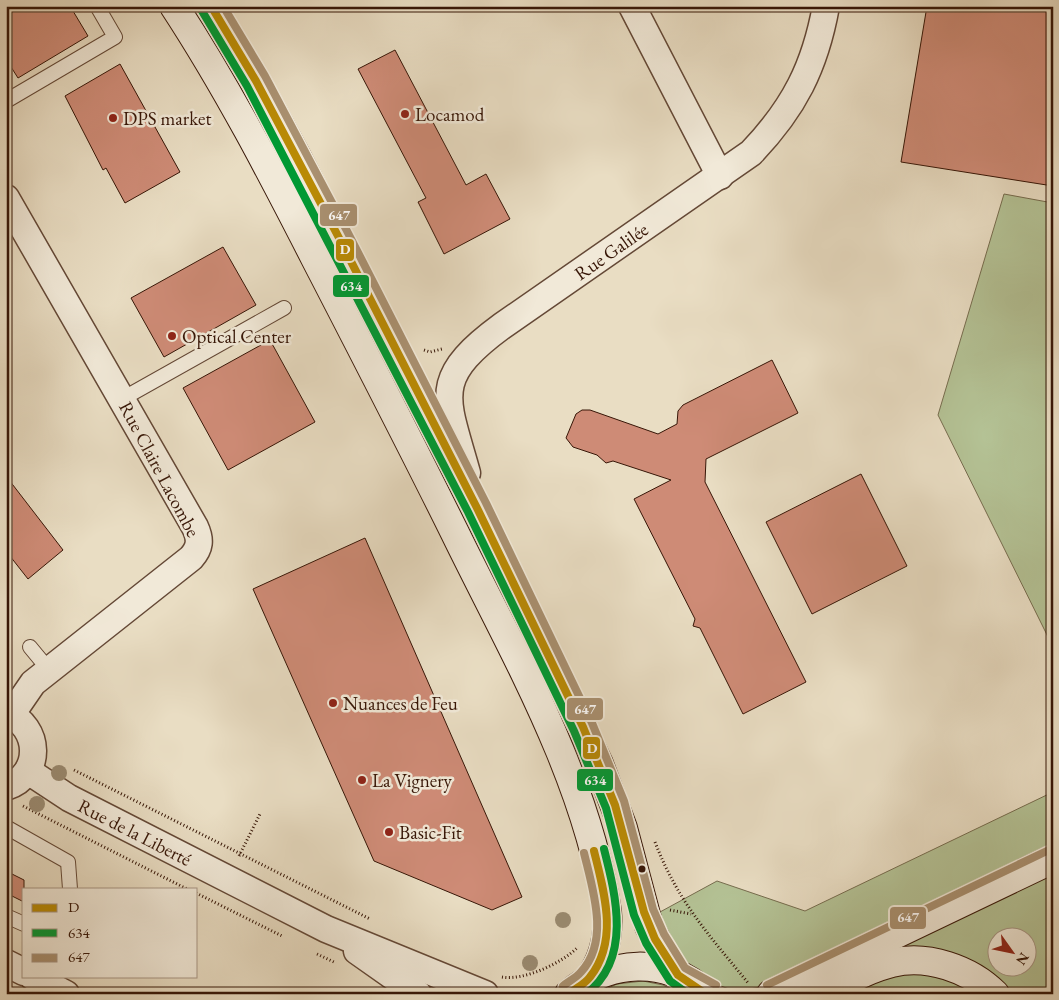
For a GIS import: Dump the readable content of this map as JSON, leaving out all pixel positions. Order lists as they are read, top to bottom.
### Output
{
  "streets": {
    "street": ["Rue Galilée", "Rue Claire Lacombe", "Rue de la Liberté"]
  },
  "places": [
    "Locamod",
    "DPS market",
    "Optical Center",
    "Nuances de Feu",
    "La Vignery",
    "Basic-Fit"
  ],
  "lines": ["transit line D", "transit line 647", "transit line 634"],
  "legend": ["D", "634", "647"],
  "north": "bottom right"
}
